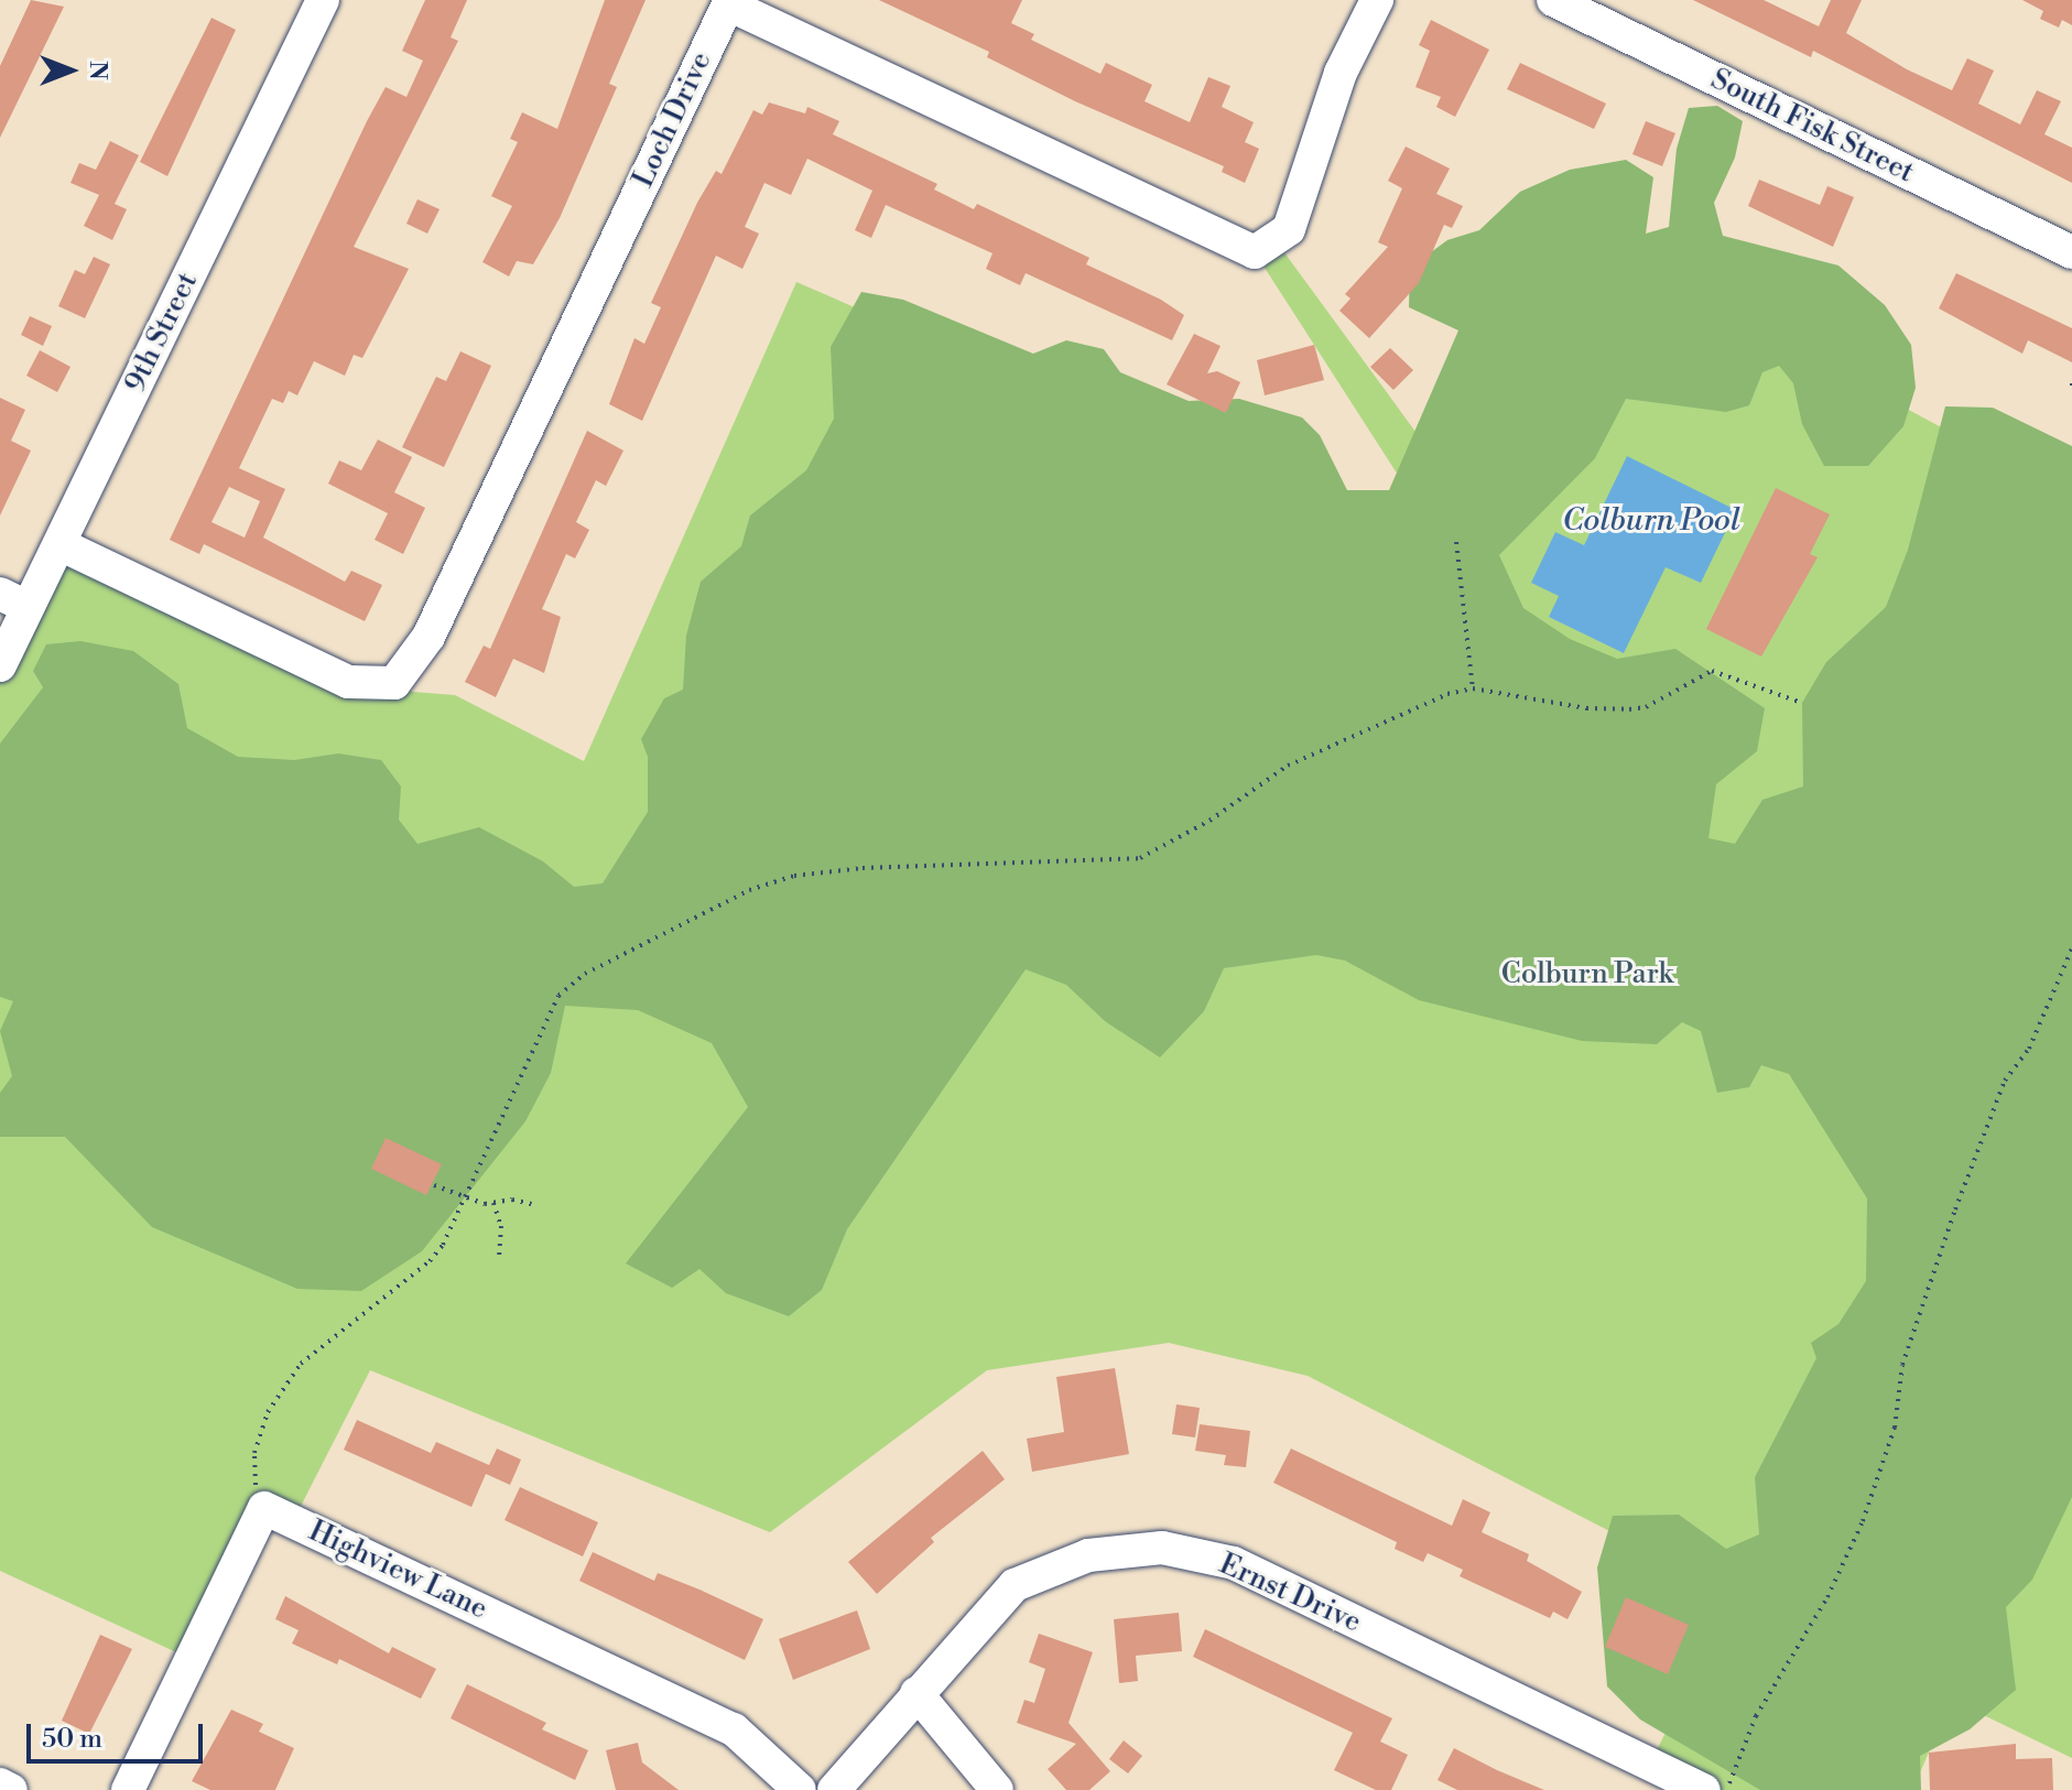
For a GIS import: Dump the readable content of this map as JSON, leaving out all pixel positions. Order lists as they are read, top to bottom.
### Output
{
  "streets": {
    "street": [
      "Loch Drive",
      "South Fisk Street",
      "9th Street",
      "Highview Lane",
      "Ernst Drive"
    ]
  },
  "crossings": [
    ["Loch Drive", "9th Street"]
  ],
  "water": ["Colburn Pool"],
  "parks": ["Colburn Park"],
  "scale_bar": "50 m",
  "north": "right"
}
